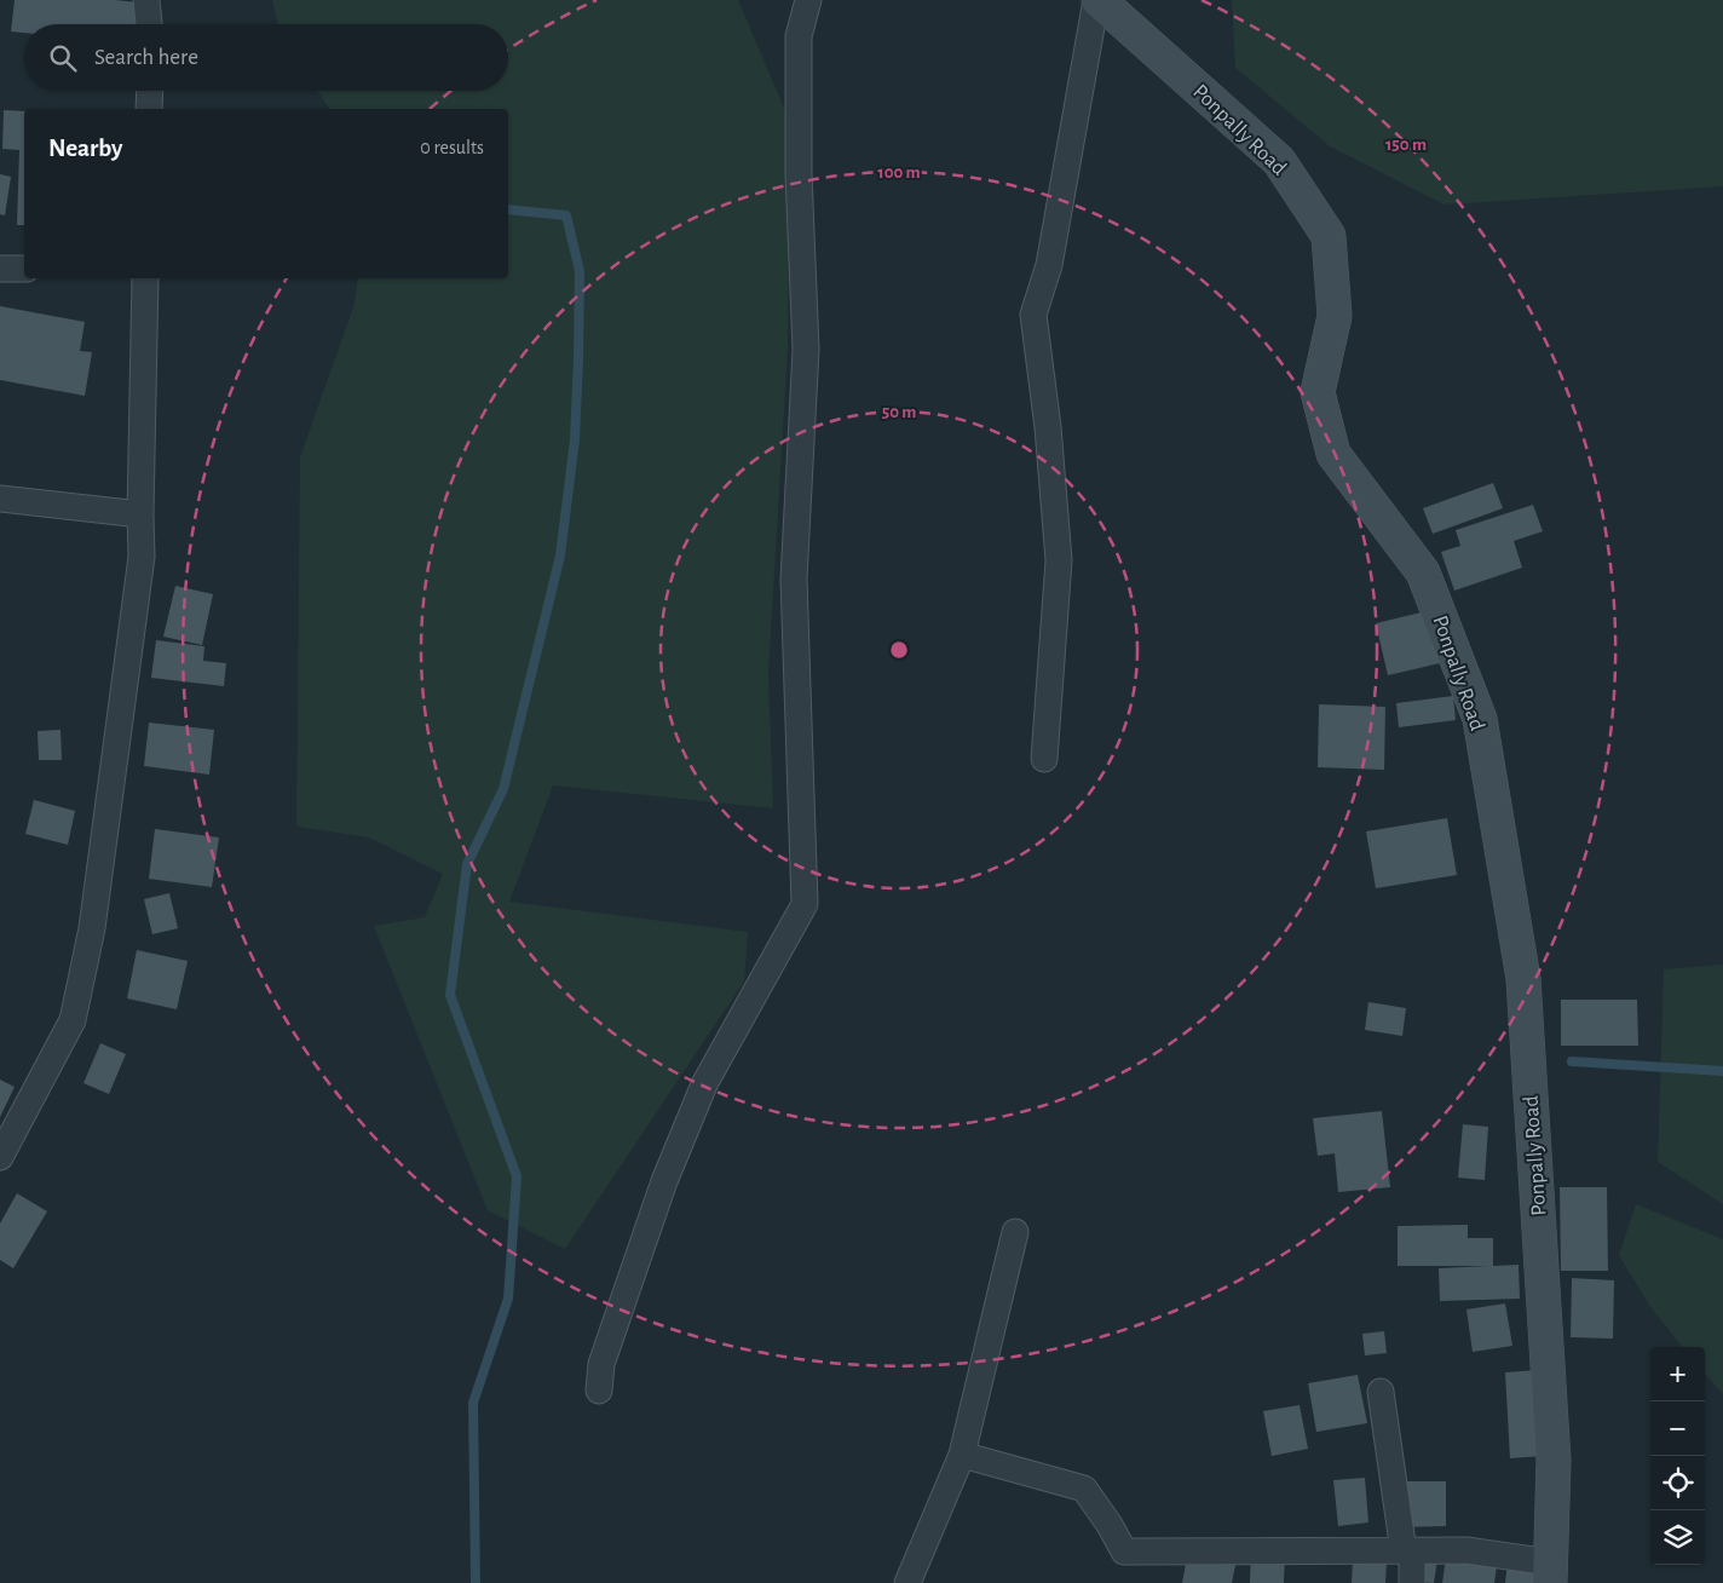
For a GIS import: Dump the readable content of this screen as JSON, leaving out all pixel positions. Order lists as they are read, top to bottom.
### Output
{
  "streets": {
    "main road": ["Ponpally Road"]
  },
  "page": {
    "search": "Search here",
    "heading": ["Nearby", "0 results"],
    "map_buttons": ["+", "−"]
  },
  "rings": ["150 m", "100 m", "50 m"]
}
